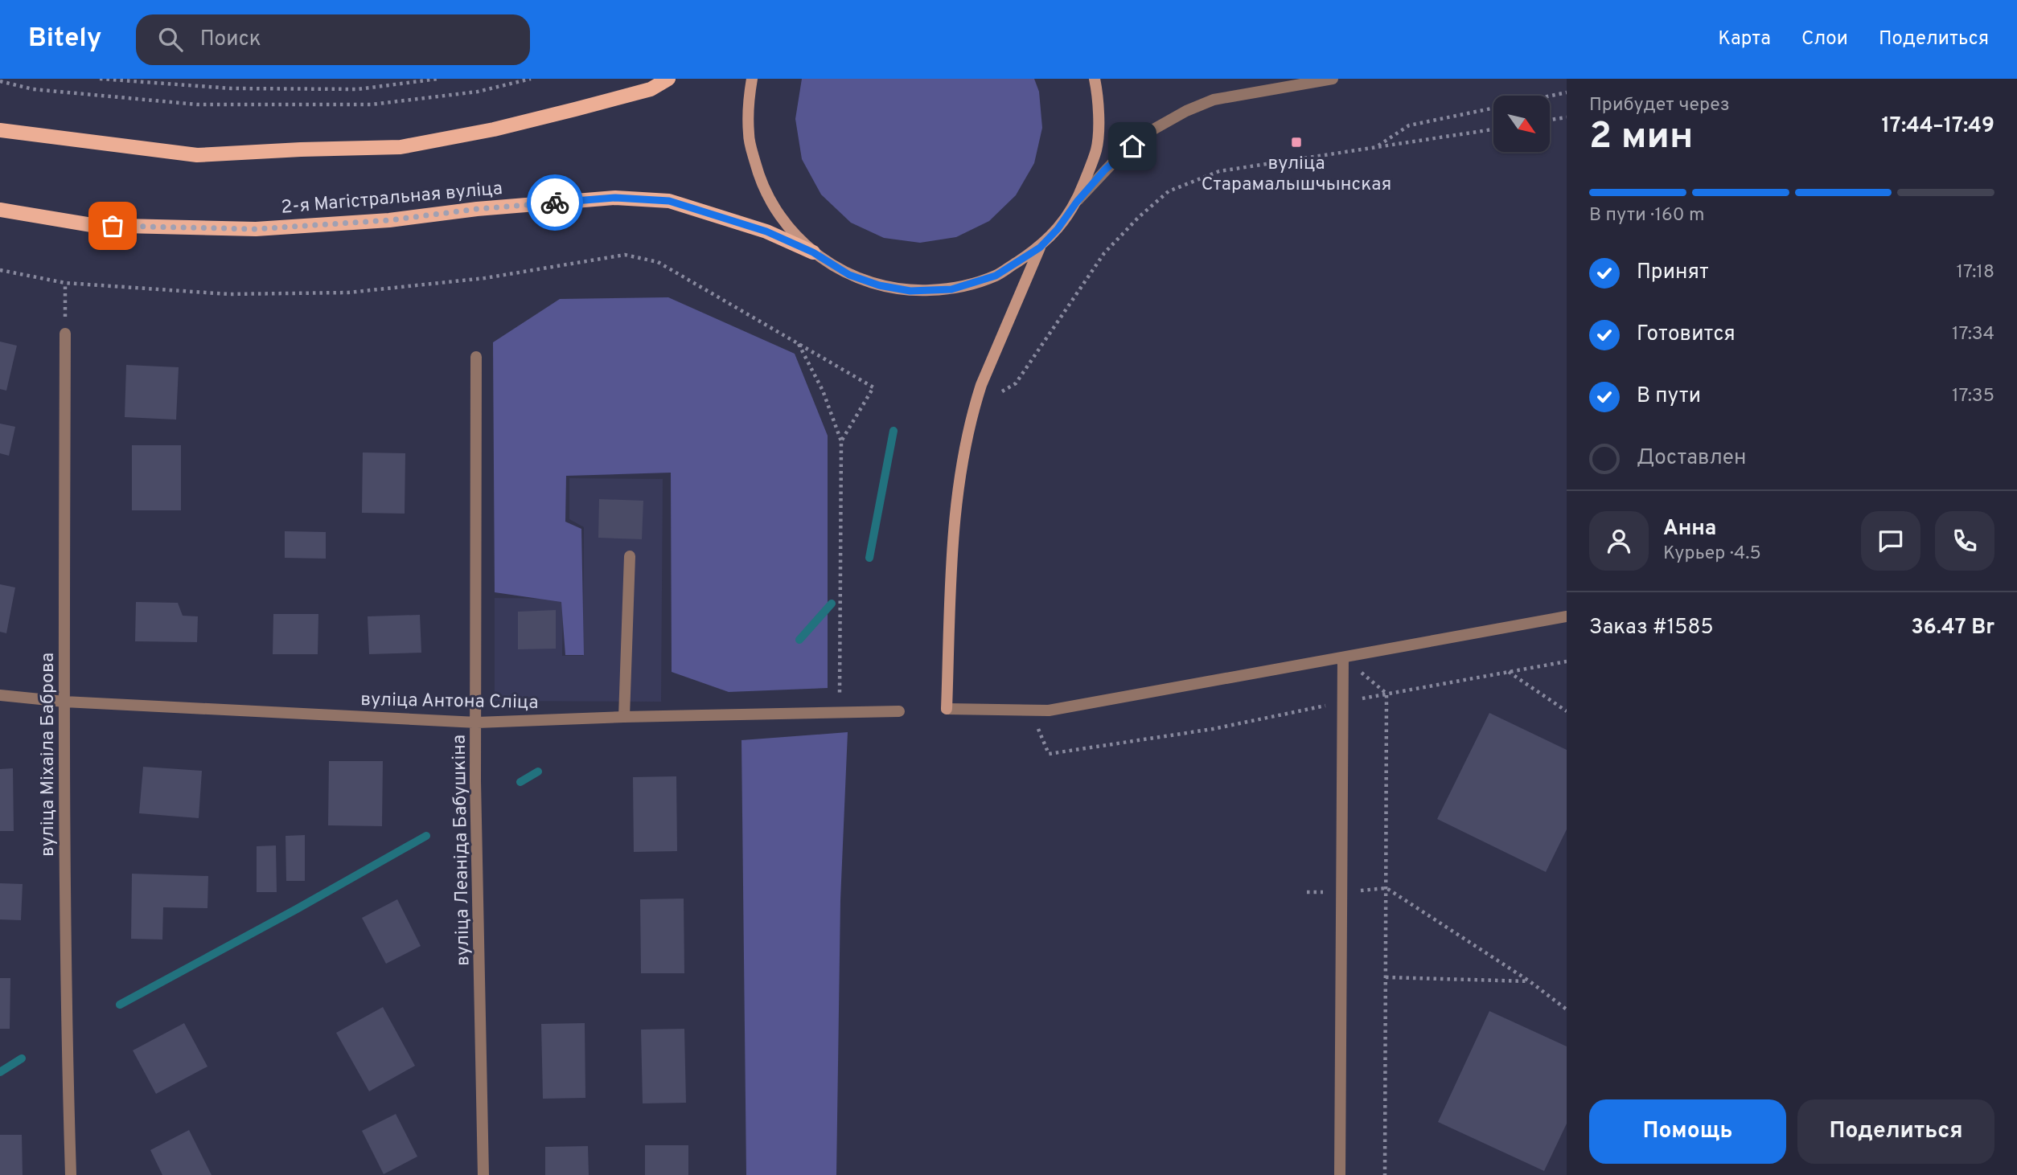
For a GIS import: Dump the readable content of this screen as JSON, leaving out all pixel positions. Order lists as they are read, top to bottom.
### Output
{
  "streets": {
    "main road": ["2-я Магістральная вуліца"],
    "street": ["вуліца Антона Сліца", "вуліца Міхаіла Баброва", "вуліца Леаніда Бабушкіна"]
  },
  "crossings": [
    ["вуліца Антона Сліца", "вуліца Міхаіла Баброва"],
    ["вуліца Антона Сліца", "вуліца Леаніда Бабушкіна"]
  ],
  "places": {
    "transit": ["вуліца Старамалышчынская"]
  },
  "north": "bottom right",
  "page": {
    "header": "Bitely",
    "search": "Поиск",
    "nav": ["Карта", "Слои", "Поделиться"],
    "heading": ["2 мин", "Прибудет через", "17:44–17:49"],
    "panel": [
      "Анна",
      "Курьер · 4.5",
      "Заказ #1585",
      "36.47 Br"
    ],
    "bar": "В пути · 160 m",
    "list": [
      ["Принят", "17:18"],
      ["Готовится", "17:34"],
      ["В пути", "17:35"],
      "Доставлен"
    ],
    "buttons": ["Помощь", "Поделиться"]
  }
}
